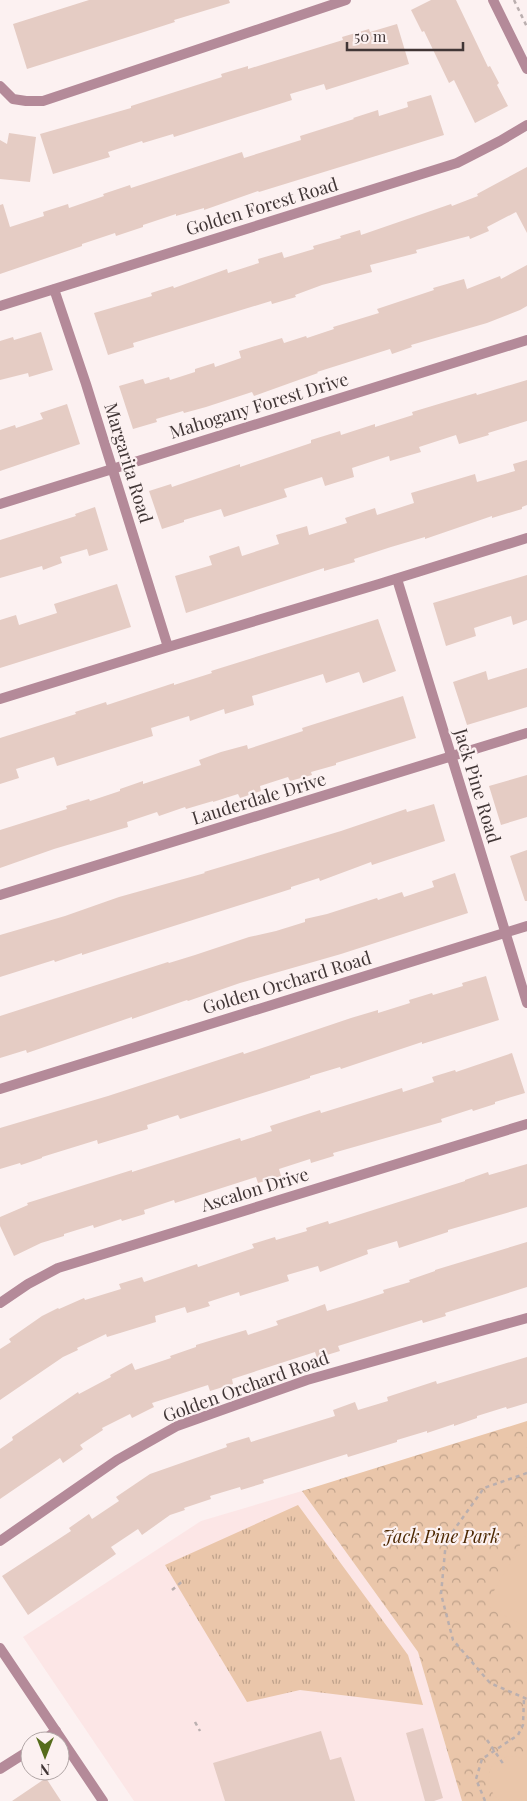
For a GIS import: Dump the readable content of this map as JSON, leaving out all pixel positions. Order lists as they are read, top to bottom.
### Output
{
  "streets": {
    "street": [
      "Golden Forest Road",
      "Mahogany Forest Drive",
      "Margarita Road",
      "Jack Pine Road",
      "Lauderdale Drive",
      "Golden Orchard Road",
      "Ascalon Drive"
    ]
  },
  "crossings": [
    ["Golden Forest Road", "Margarita Road"],
    ["Mahogany Forest Drive", "Margarita Road"],
    ["Jack Pine Road", "Lauderdale Drive"],
    ["Jack Pine Road", "Golden Orchard Road"]
  ],
  "parks": ["Jack Pine Park"],
  "scale_bar": "50 m",
  "north": "bottom"
}
